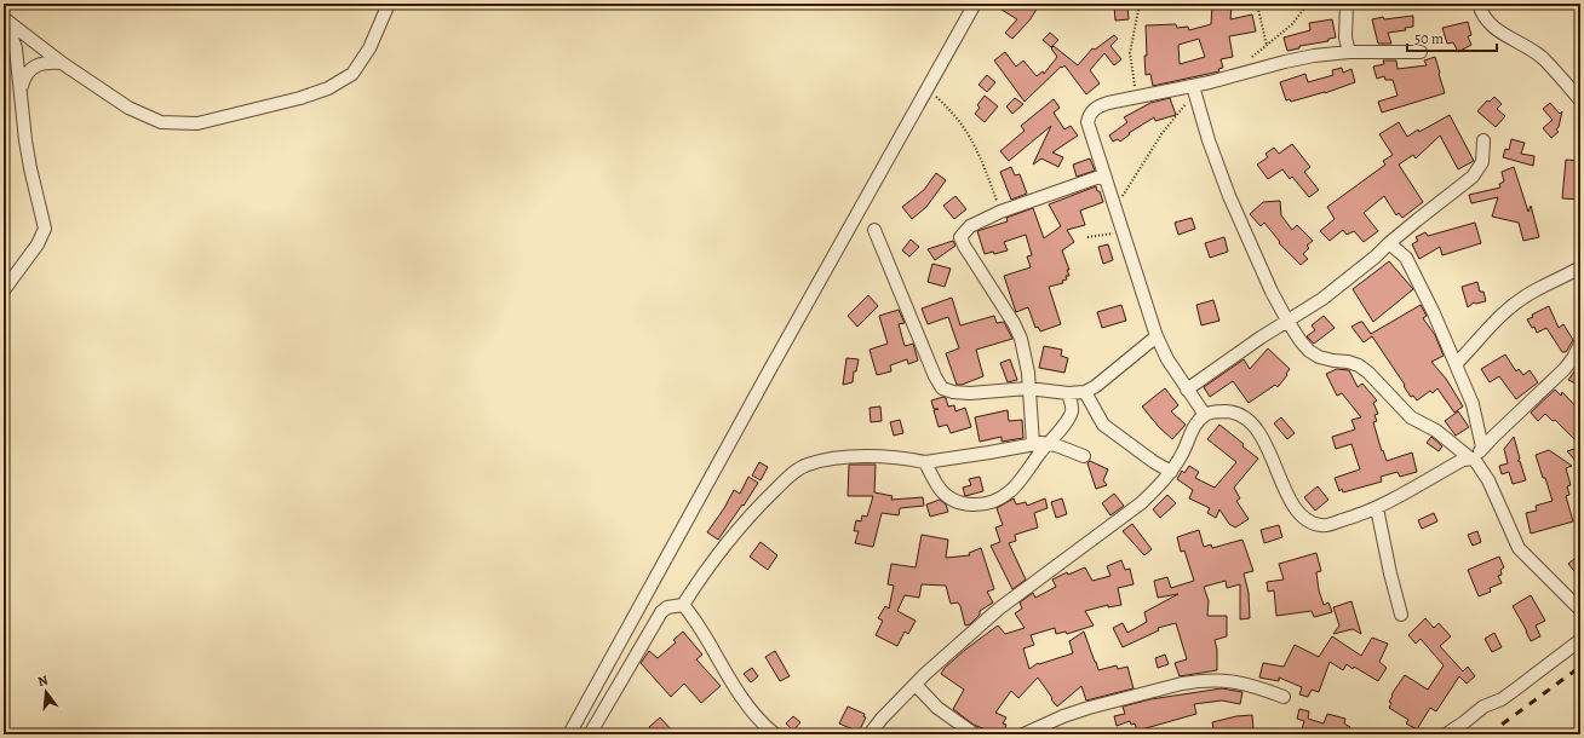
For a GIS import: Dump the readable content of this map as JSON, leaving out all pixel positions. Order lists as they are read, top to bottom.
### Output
{
  "scale_bar": "50 m",
  "north": "top"
}
